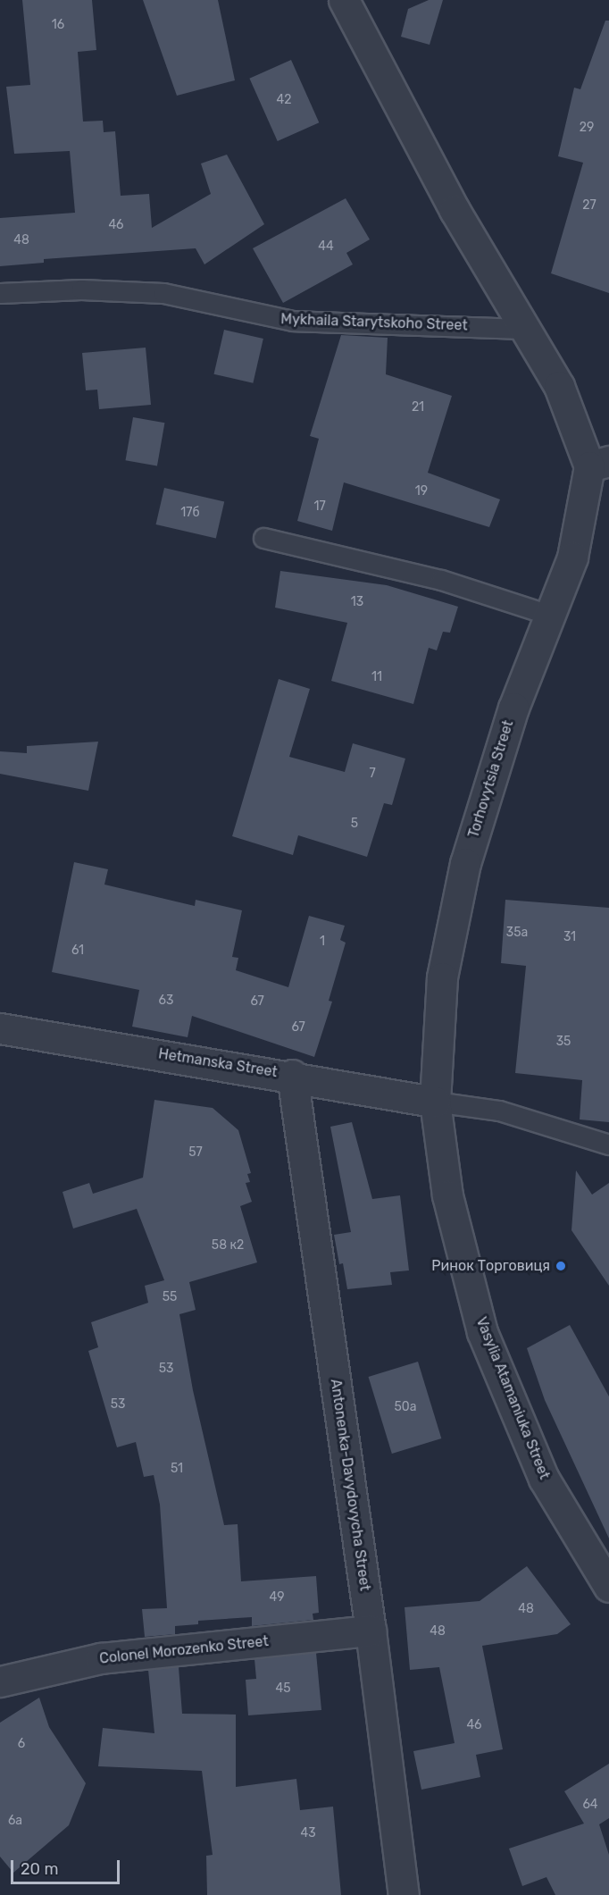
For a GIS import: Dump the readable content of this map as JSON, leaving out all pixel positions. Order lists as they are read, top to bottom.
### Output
{
  "streets": {
    "street": [
      "Torhovytsia Street",
      "Hetmanska Street",
      "Vasylia Atamaniuka Street",
      "Antonenka-Davydovycha Street",
      "Colonel Morozenko Street"
    ],
    "lane": ["Mykhaila Starytskoho Street"]
  },
  "crossings": [
    ["Torhovytsia Street", "Hetmanska Street"],
    ["Torhovytsia Street", "Vasylia Atamaniuka Street"],
    ["Hetmanska Street", "Vasylia Atamaniuka Street"],
    ["Hetmanska Street", "Antonenka-Davydovycha Street"],
    ["Antonenka-Davydovycha Street", "Colonel Morozenko Street"]
  ],
  "places": ["Ринок Торговиця"],
  "house_numbers": [
    "16",
    "42",
    "29",
    "27",
    "46",
    "48",
    "44",
    "21",
    "19",
    "17",
    "17б",
    "13",
    "11",
    "7",
    "5",
    "35а",
    "31",
    "1",
    "61",
    "63",
    "67",
    "67",
    "35",
    "57",
    "58 к2",
    "55",
    "53",
    "53",
    "50а",
    "51",
    "49",
    "48",
    "48",
    "45",
    "46",
    "6",
    "64",
    "6а",
    "43"
  ],
  "scale_bar": "20 m"
}
